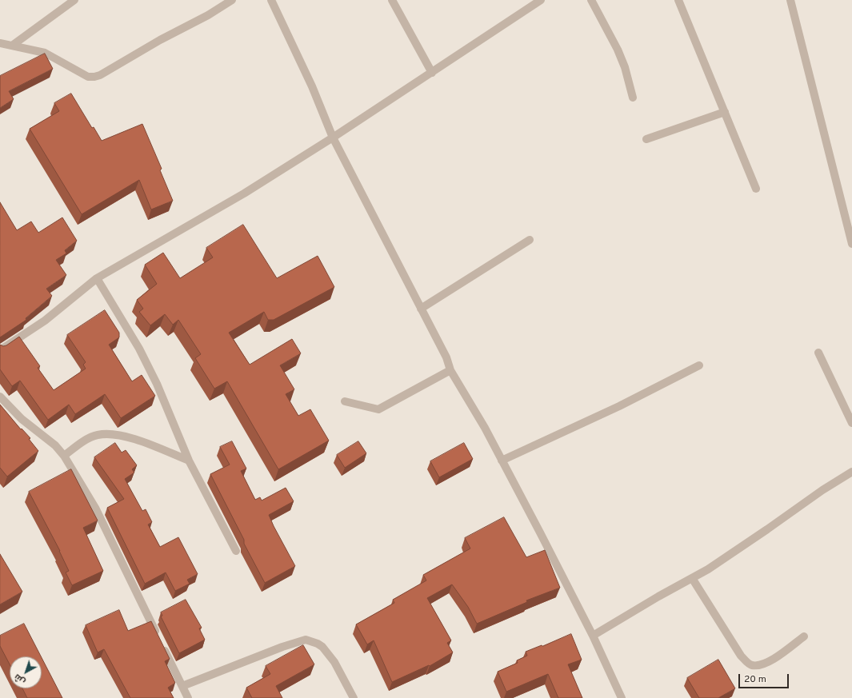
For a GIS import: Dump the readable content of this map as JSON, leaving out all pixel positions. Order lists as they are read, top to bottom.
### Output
{
  "scale_bar": "20 m",
  "north": "bottom left"
}
